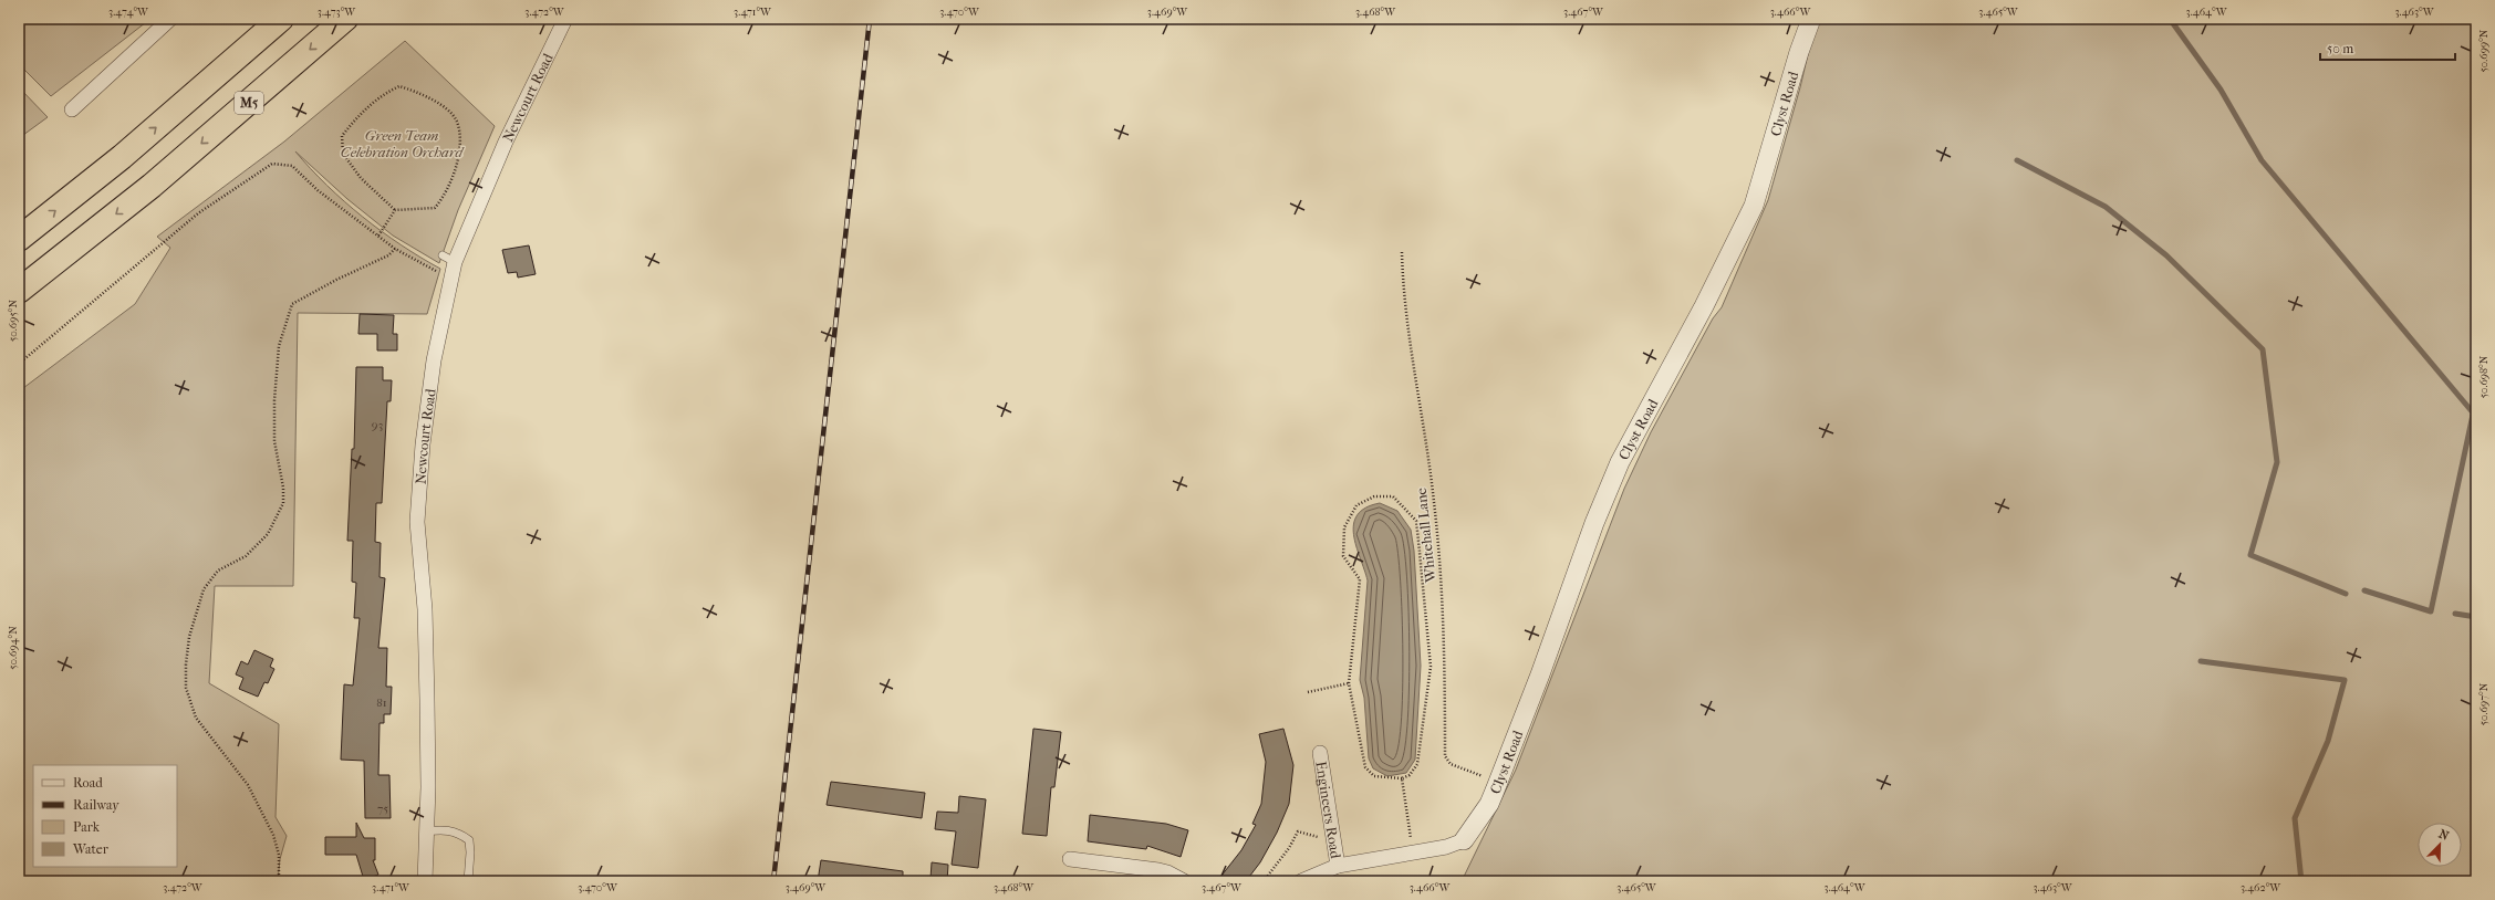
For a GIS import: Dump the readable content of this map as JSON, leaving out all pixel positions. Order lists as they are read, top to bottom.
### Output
{
  "streets": {
    "highway": ["M5"],
    "street": ["Newcourt Road", "Clyst Road", "Engineers Road"],
    "path": ["Whitehall Lane"]
  },
  "crossings": [
    ["Clyst Road", "Whitehall Lane"]
  ],
  "parks": ["Green Team Celebration Orchard"],
  "house_numbers": ["93", "81", "75"],
  "legend": [
    "Road",
    "Railway",
    "Park",
    "Water"
  ],
  "scale_bar": "50 m",
  "north": "top right",
  "coordinates": [
    "3.474°W",
    "3.473°W",
    "3.472°W",
    "3.471°W",
    "3.470°W",
    "3.469°W",
    "3.468°W",
    "3.467°W",
    "3.466°W",
    "3.465°W",
    "3.464°W",
    "3.463°W",
    "50.699°N",
    "50.695°N",
    "50.698°N",
    "50.694°N",
    "50.697°N",
    "3.462°W"
  ]
}
